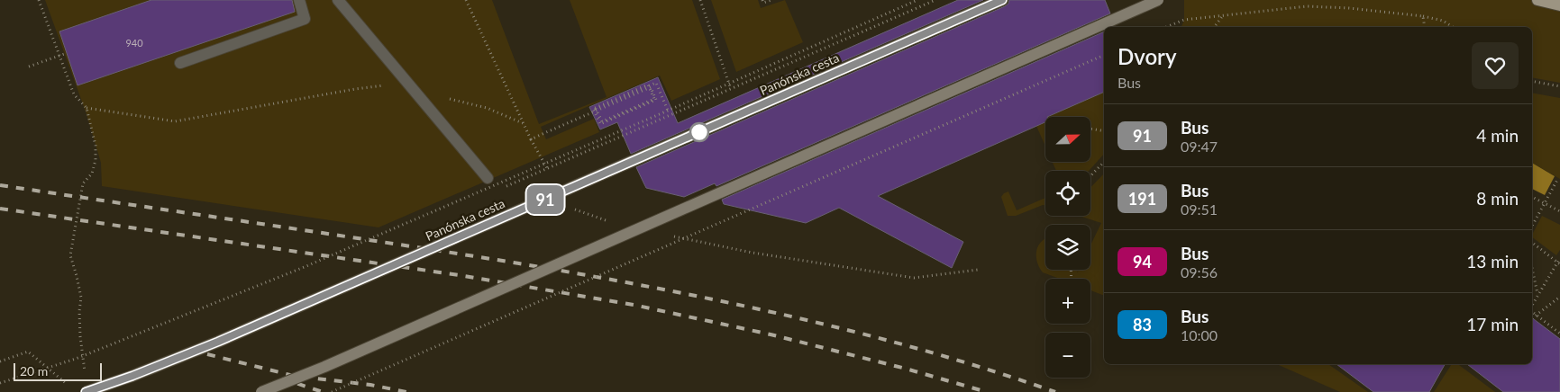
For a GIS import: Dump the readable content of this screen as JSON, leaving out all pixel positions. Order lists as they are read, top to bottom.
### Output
{
  "streets": {
    "main road": ["Panónska cesta"]
  },
  "lines": ["bus line 91"],
  "house_numbers": ["940"],
  "scale_bar": "20 m",
  "north": "right",
  "page": {
    "on_map": "91",
    "heading": ["Dvory", "Bus"],
    "list": [
      {
        "mark": "91",
        "name": "Bus",
        "note": "09:47",
        "value": "4 min"
      },
      {
        "mark": "191",
        "name": "Bus",
        "note": "09:51",
        "value": "8 min"
      },
      {
        "mark": "94",
        "name": "Bus",
        "note": "09:56",
        "value": "13 min"
      },
      {
        "mark": "83",
        "name": "Bus",
        "note": "10:00",
        "value": "17 min"
      }
    ],
    "map_buttons": ["+", "−"],
    "scale": "20 m"
  }
}
